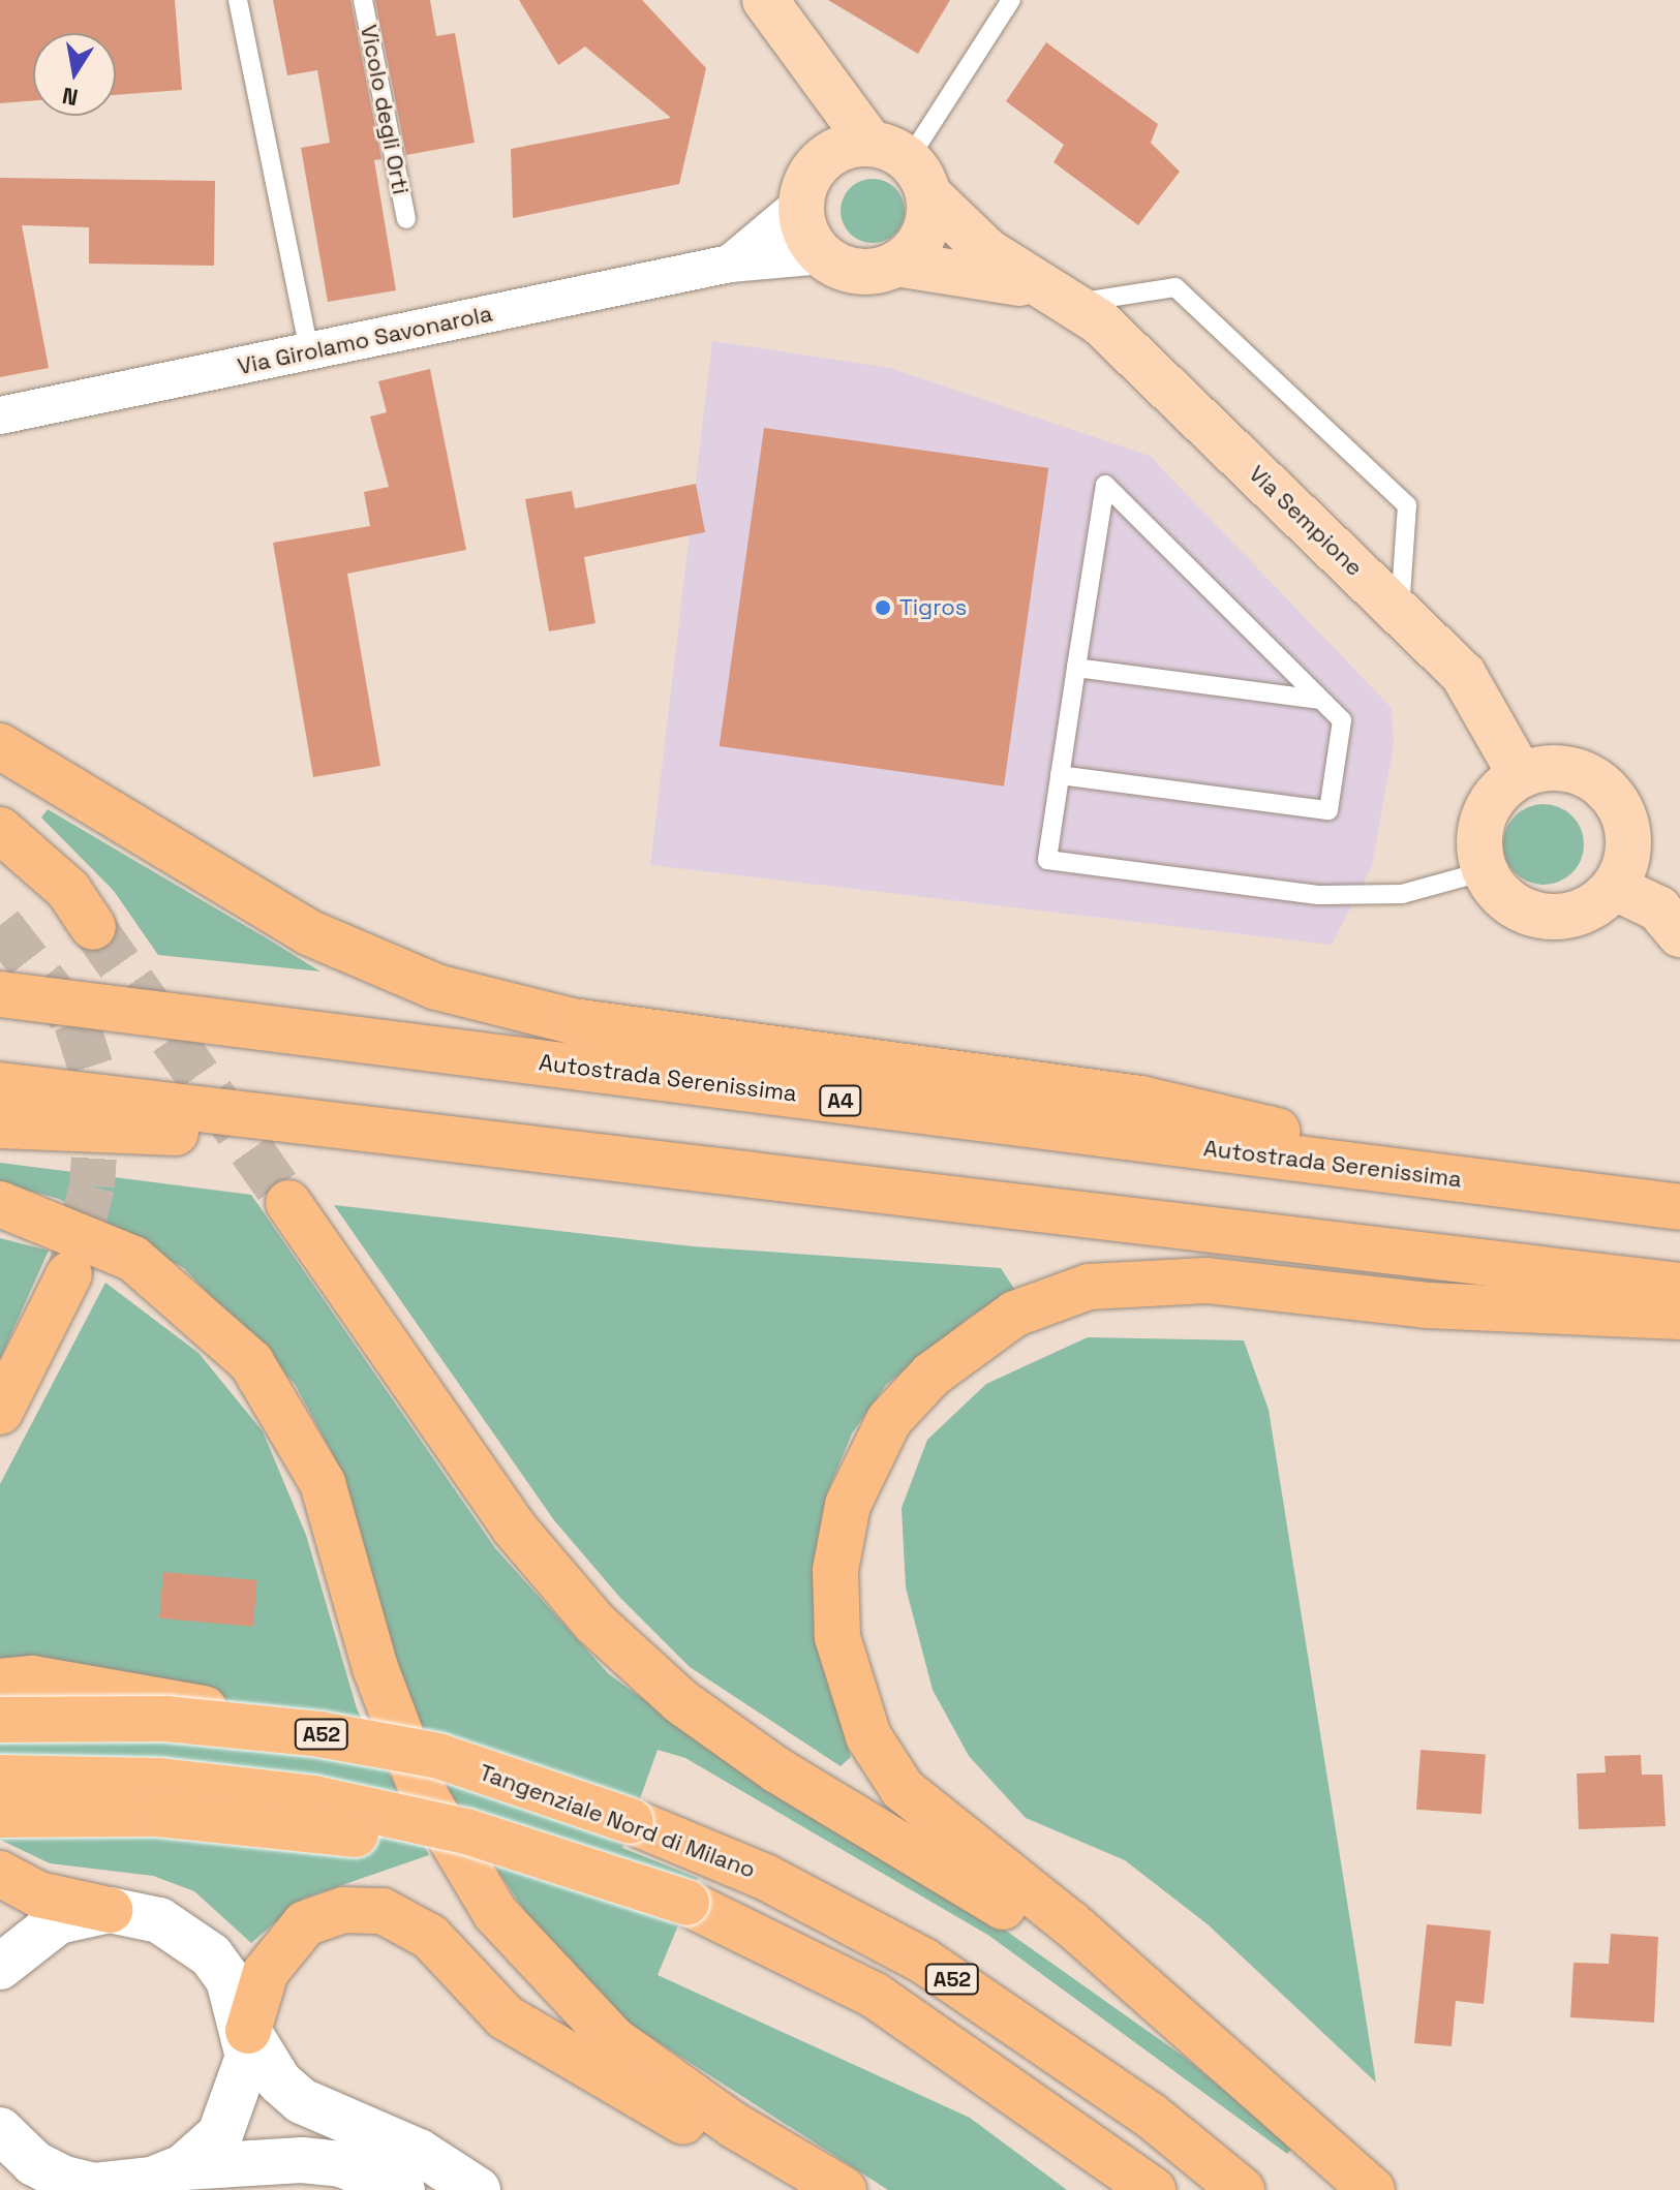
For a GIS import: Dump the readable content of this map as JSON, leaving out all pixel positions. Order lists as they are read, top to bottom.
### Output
{
  "streets": {
    "highway": [
      "Autostrada Serenissima",
      "A4",
      "A52",
      "Tangenziale Nord di Milano"
    ],
    "main road": ["Via Sempione"],
    "street": ["Via Girolamo Savonarola"],
    "lane": ["Vicolo degli Orti"]
  },
  "crossings": [
    ["Via Girolamo Savonarola", "Via Sempione"],
    ["Autostrada Serenissima", "A4"]
  ],
  "places": ["Tigros"],
  "north": "bottom"
}
